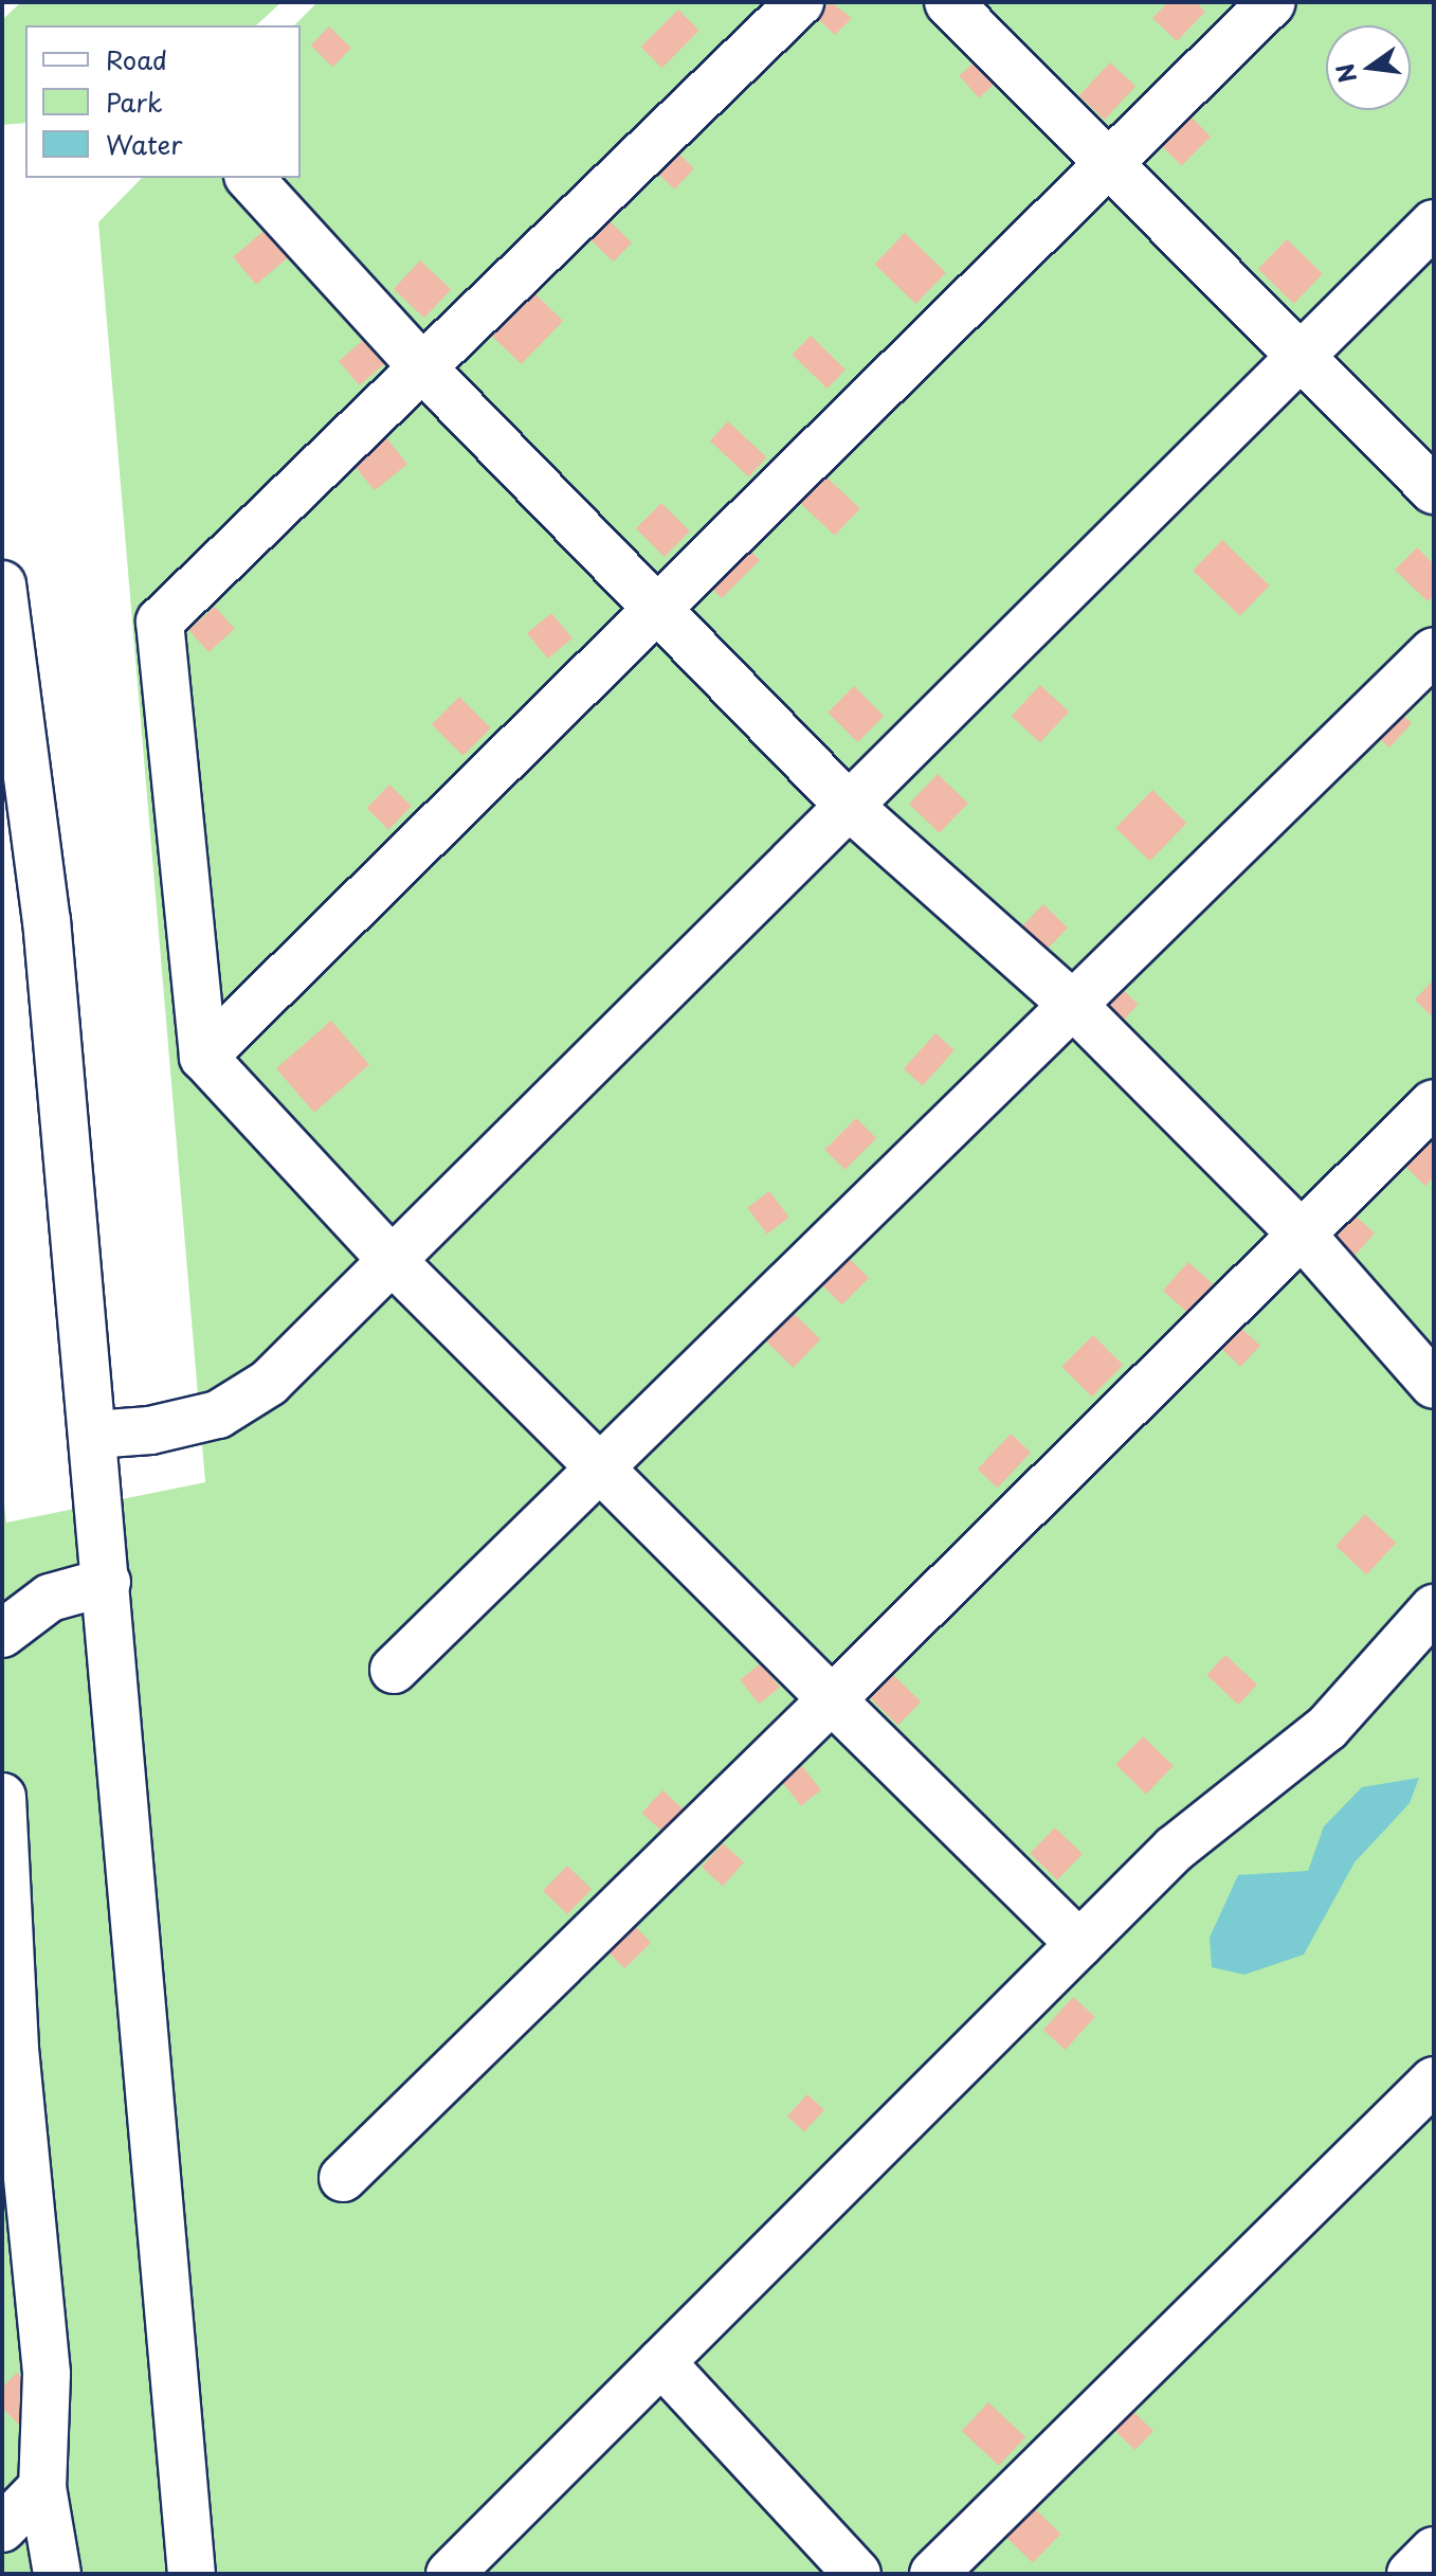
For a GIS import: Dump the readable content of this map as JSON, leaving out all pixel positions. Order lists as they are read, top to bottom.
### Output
{
  "legend": ["Road", "Park", "Water"],
  "north": "left"
}
